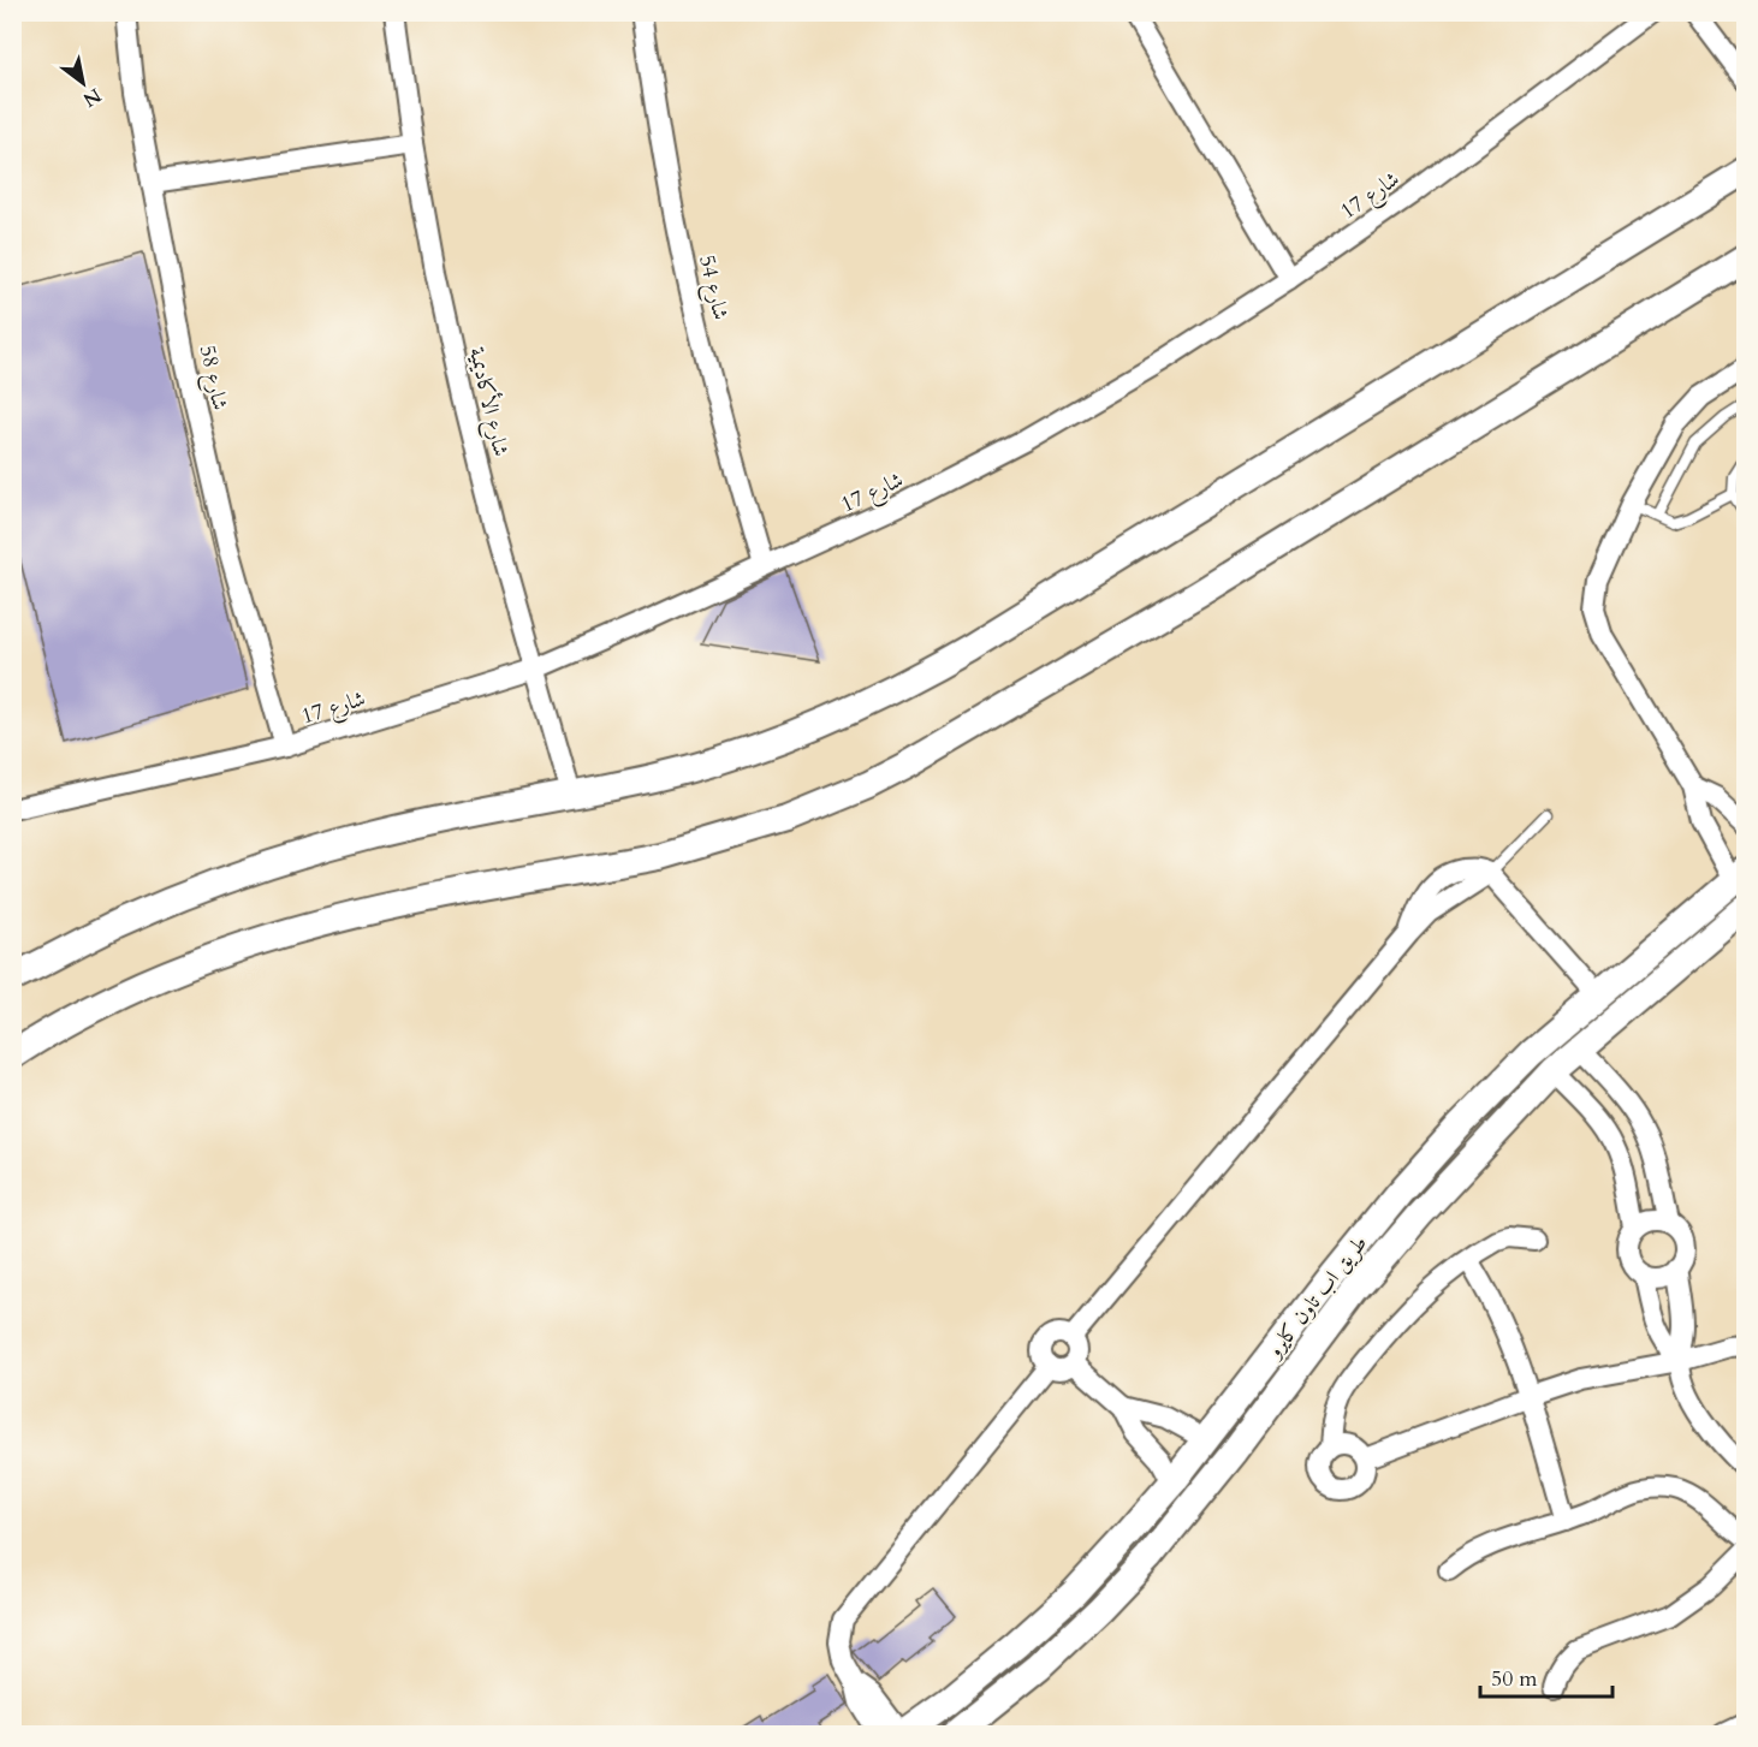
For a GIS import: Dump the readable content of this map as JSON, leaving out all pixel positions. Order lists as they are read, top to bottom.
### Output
{
  "streets": {
    "main road": ["طريق اب تاون كايرو"],
    "street": [
      "شارع 17",
      "شارع 54",
      "شارع 58",
      "شارع الأكاديمية"
    ]
  },
  "crossings": [
    ["شارع 17", "شارع 54"],
    ["شارع 17", "شارع 58"],
    ["شارع 17", "شارع الأكاديمية"]
  ],
  "scale_bar": "50 m",
  "north": "bottom right"
}
